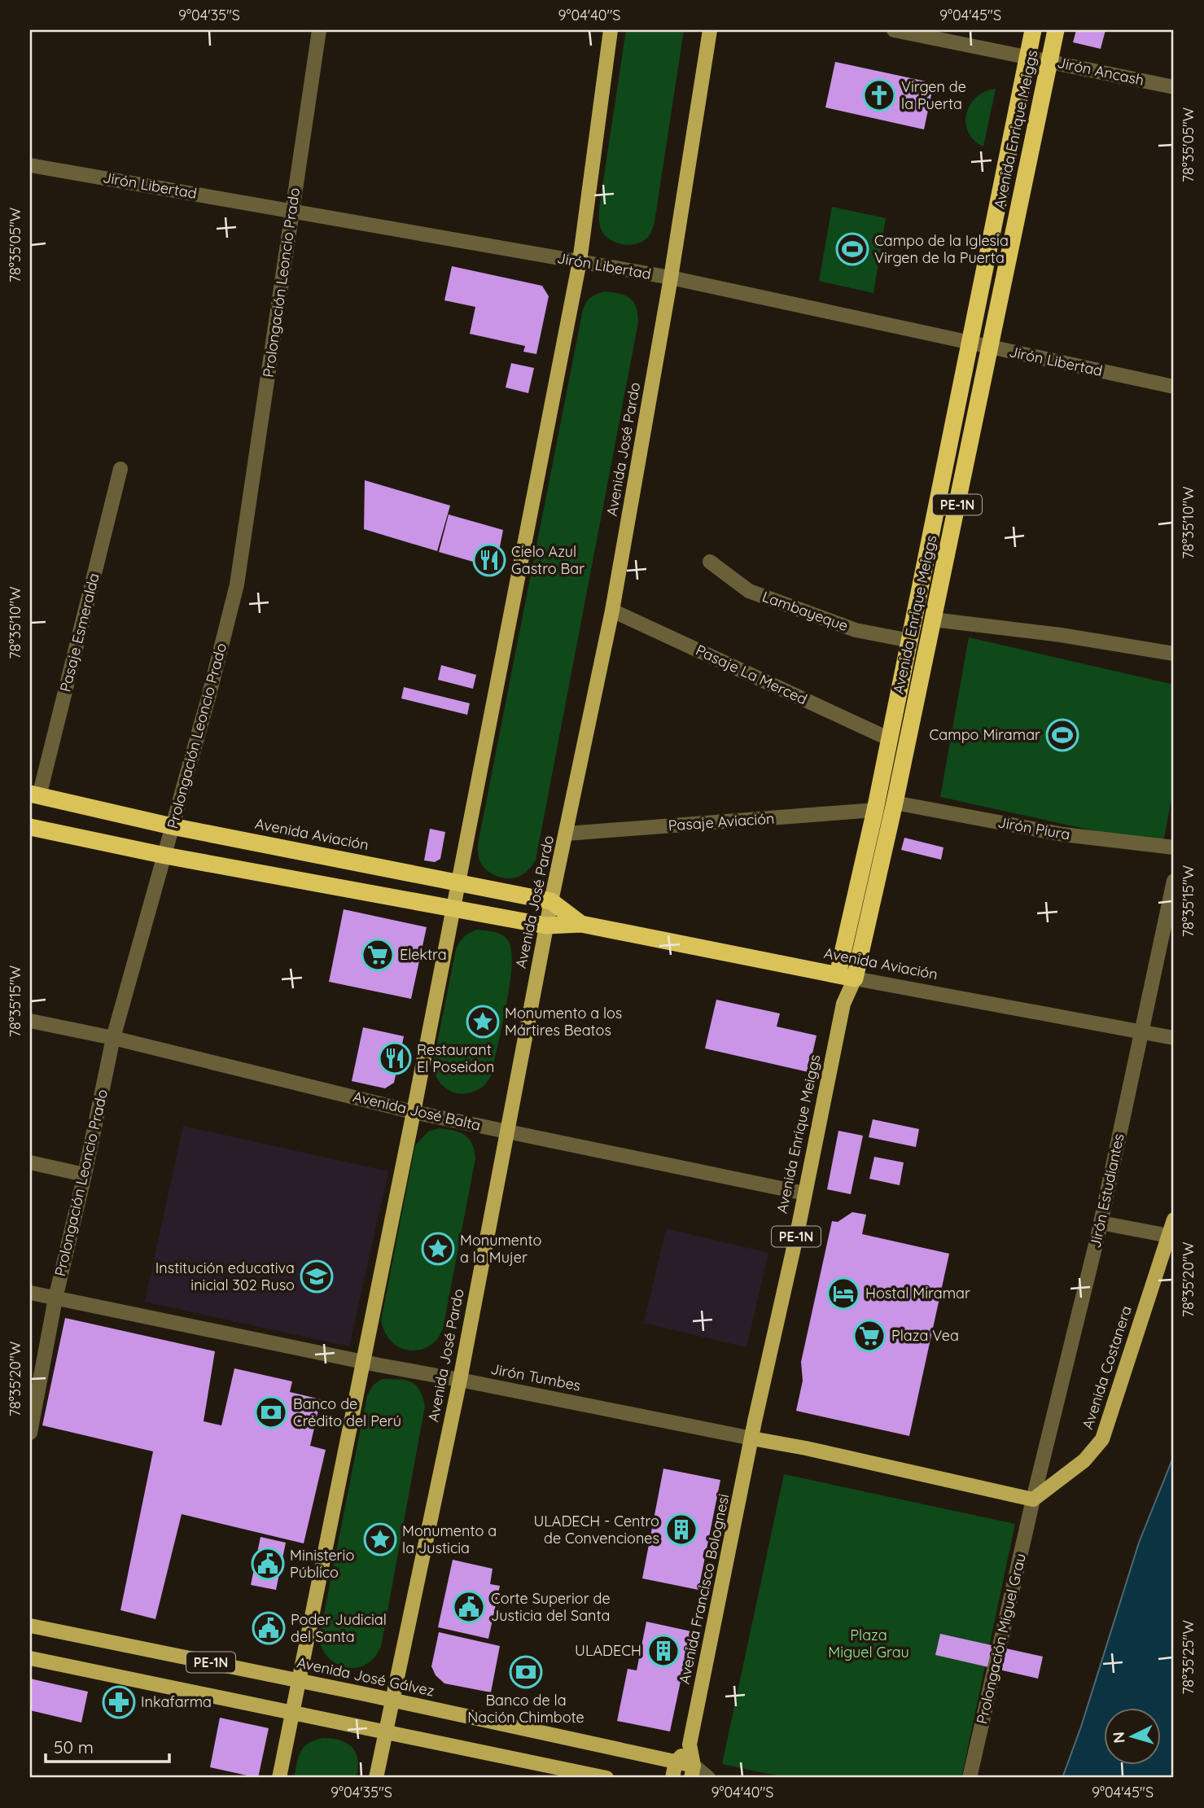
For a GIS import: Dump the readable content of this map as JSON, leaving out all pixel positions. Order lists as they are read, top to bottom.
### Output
{
  "streets": {
    "highway": ["Avenida Enrique Meiggs", "PE-1N", "Avenida Aviación"],
    "main road": [
      "Avenida José Pardo",
      "Avenida Costanera",
      "Jirón Tumbes",
      "Avenida Francisco Bolognesi",
      "Avenida José Gálvez"
    ],
    "street": [
      "Jirón Ancash",
      "Jirón Libertad",
      "Prolongación Leoncio Prado",
      "Lambayeque",
      "Pasaje Esmeralda",
      "Pasaje La Merced",
      "Pasaje Aviación",
      "Jirón Piura",
      "Avenida José Balta",
      "Jirón Estudiantes",
      "Prolongación Miguel Grau"
    ]
  },
  "crossings": [
    ["Jirón Ancash", "Avenida Enrique Meiggs"],
    ["Avenida Enrique Meiggs", "Jirón Libertad"],
    ["Avenida Enrique Meiggs", "Lambayeque"],
    ["Avenida Enrique Meiggs", "Pasaje La Merced"],
    ["Avenida Enrique Meiggs", "Pasaje Aviación"],
    ["Avenida Enrique Meiggs", "Jirón Piura"],
    ["Avenida Enrique Meiggs", "Avenida Aviación"],
    ["Avenida Enrique Meiggs", "Avenida José Balta"],
    ["Avenida Enrique Meiggs", "Jirón Tumbes"],
    ["Avenida Enrique Meiggs", "Avenida Francisco Bolognesi"],
    ["Jirón Libertad", "Prolongación Leoncio Prado"],
    ["Jirón Libertad", "Avenida José Pardo"],
    ["Prolongación Leoncio Prado", "Avenida Aviación"],
    ["Prolongación Leoncio Prado", "Avenida José Balta"],
    ["Prolongación Leoncio Prado", "Jirón Tumbes"],
    ["Avenida José Pardo", "PE-1N"],
    ["Avenida José Pardo", "Pasaje La Merced"],
    ["Avenida José Pardo", "Pasaje Aviación"],
    ["Avenida José Pardo", "Avenida Aviación"],
    ["Avenida José Pardo", "Avenida José Balta"],
    ["Avenida José Pardo", "Jirón Tumbes"],
    ["Avenida José Pardo", "Avenida José Gálvez"],
    ["Pasaje Esmeralda", "Avenida Aviación"],
    ["Avenida Aviación", "Jirón Estudiantes"],
    ["Jirón Estudiantes", "Avenida Costanera"],
    ["Jirón Estudiantes", "Jirón Tumbes"],
    ["Jirón Estudiantes", "Prolongación Miguel Grau"],
    ["Avenida Costanera", "Jirón Tumbes"],
    ["Avenida Costanera", "Prolongación Miguel Grau"],
    ["Jirón Tumbes", "Avenida Francisco Bolognesi"],
    ["Jirón Tumbes", "Prolongación Miguel Grau"],
    ["Avenida Francisco Bolognesi", "Avenida José Gálvez"]
  ],
  "parks": ["Plaza Miguel Grau"],
  "places": {
    "church": ["Virgen de la Puerta"],
    "sports": ["Campo de la Iglesia Virgen de la Puerta", "Campo Miramar"],
    "restaurant": ["Cielo Azul Gastro Bar", "Restaurant El Poseidon"],
    "supermarket": ["Elektra", "Plaza Vea"],
    "place": ["Monumento a los Mártires Beatos", "Monumento a la Mujer", "Monumento a la Justicia"],
    "school or university": ["Institución educativa inicial 302 Ruso"],
    "hotel": ["Hostal Miramar"],
    "bank": ["Banco de Crédito del Perú", "Banco de la Nación Chimbote"],
    "building": ["ULADECH - Centro de Convenciones", "ULADECH"],
    "public building": ["Ministerio Público", "Corte Superior de Justicia del Santa", "Poder Judicial del Santa"],
    "pharmacy": ["Inkafarma"]
  },
  "scale_bar": "50 m",
  "north": "left",
  "coordinates": [
    "9°04'35\"S",
    "9°04'40\"S",
    "9°04'45\"S",
    "78°35'05\"W",
    "78°35'10\"W",
    "78°35'15\"W",
    "78°35'20\"W",
    "78°35'25\"W"
  ]
}
